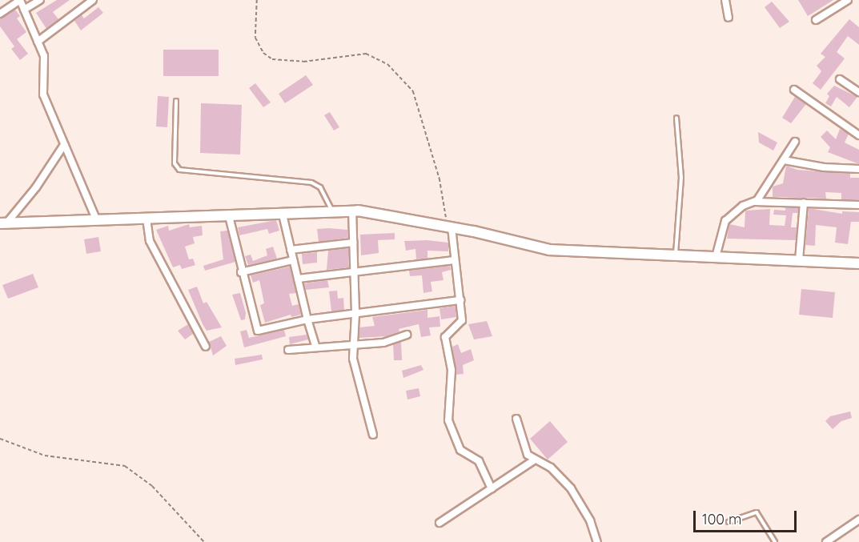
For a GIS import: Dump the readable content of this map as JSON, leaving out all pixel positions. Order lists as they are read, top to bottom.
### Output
{
  "scale_bar": "100 m"
}
